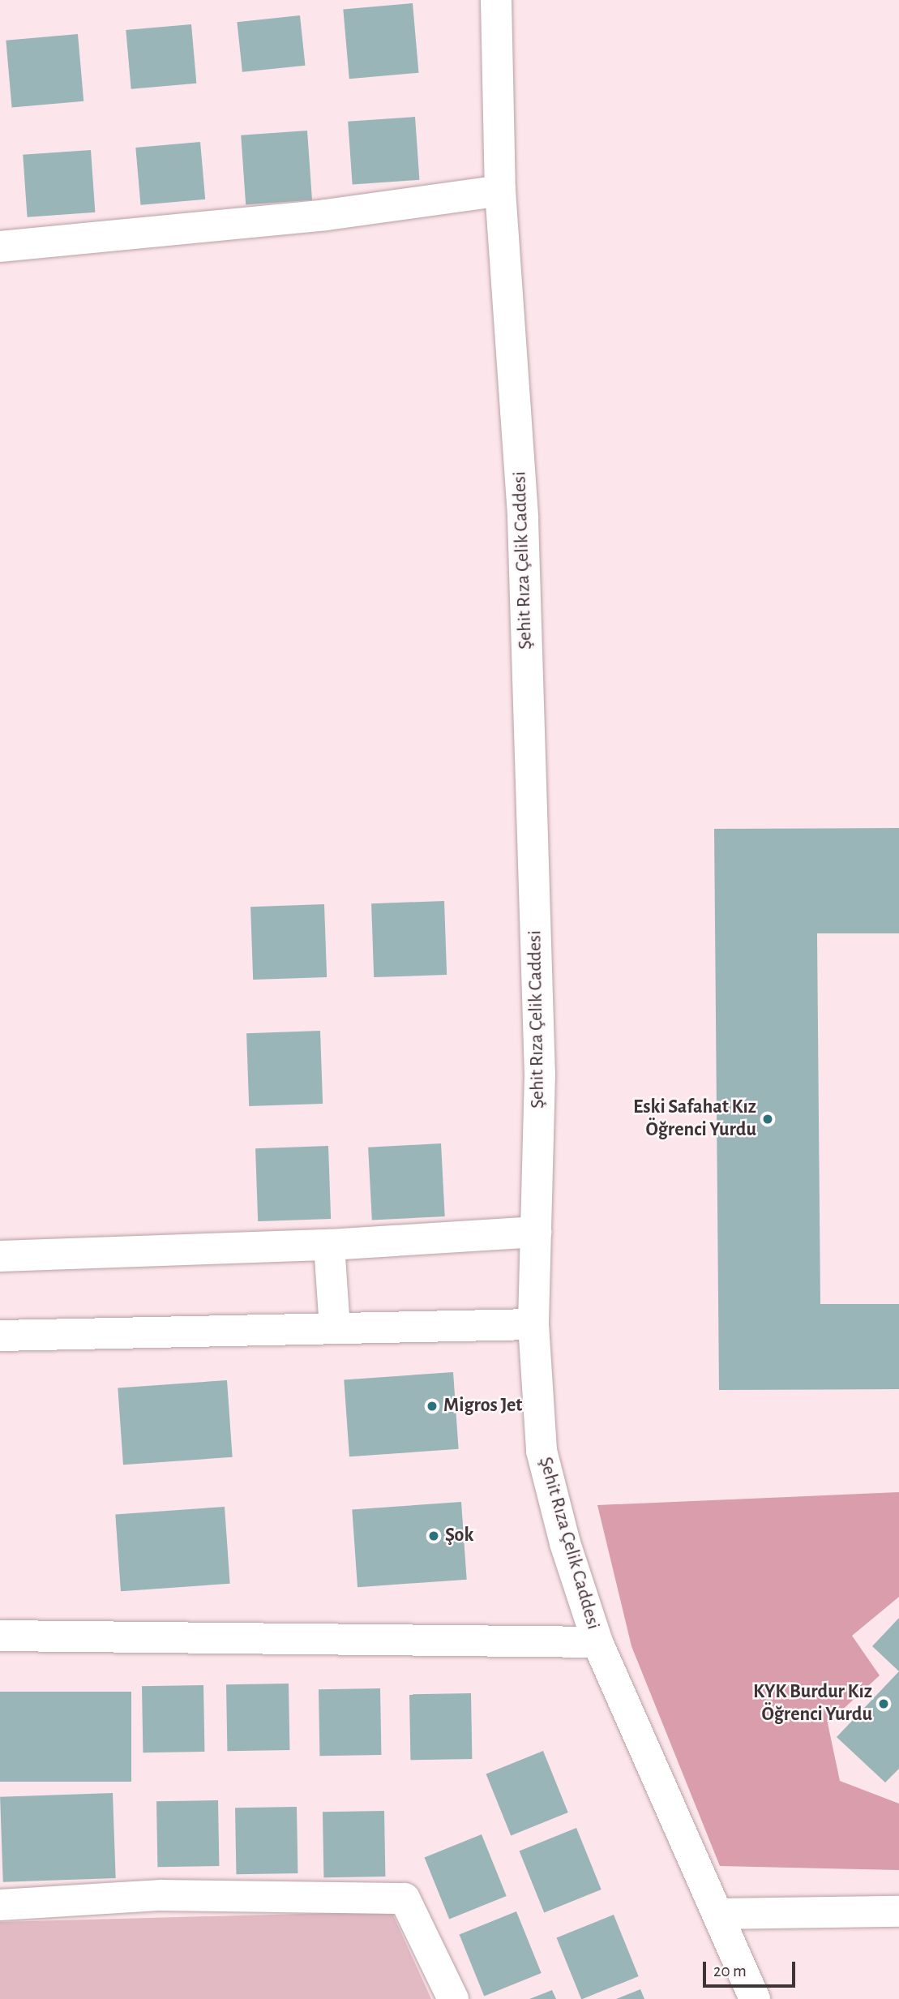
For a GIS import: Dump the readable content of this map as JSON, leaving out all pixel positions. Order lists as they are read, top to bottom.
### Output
{
  "streets": {
    "street": ["Şehit Rıza Çelik Caddesi"]
  },
  "places": [
    "Eski Safahat Kız Öğrenci Yurdu",
    "Migros Jet",
    "Şok",
    "KYK Burdur Kız Öğrenci Yurdu"
  ],
  "scale_bar": "20 m"
}
